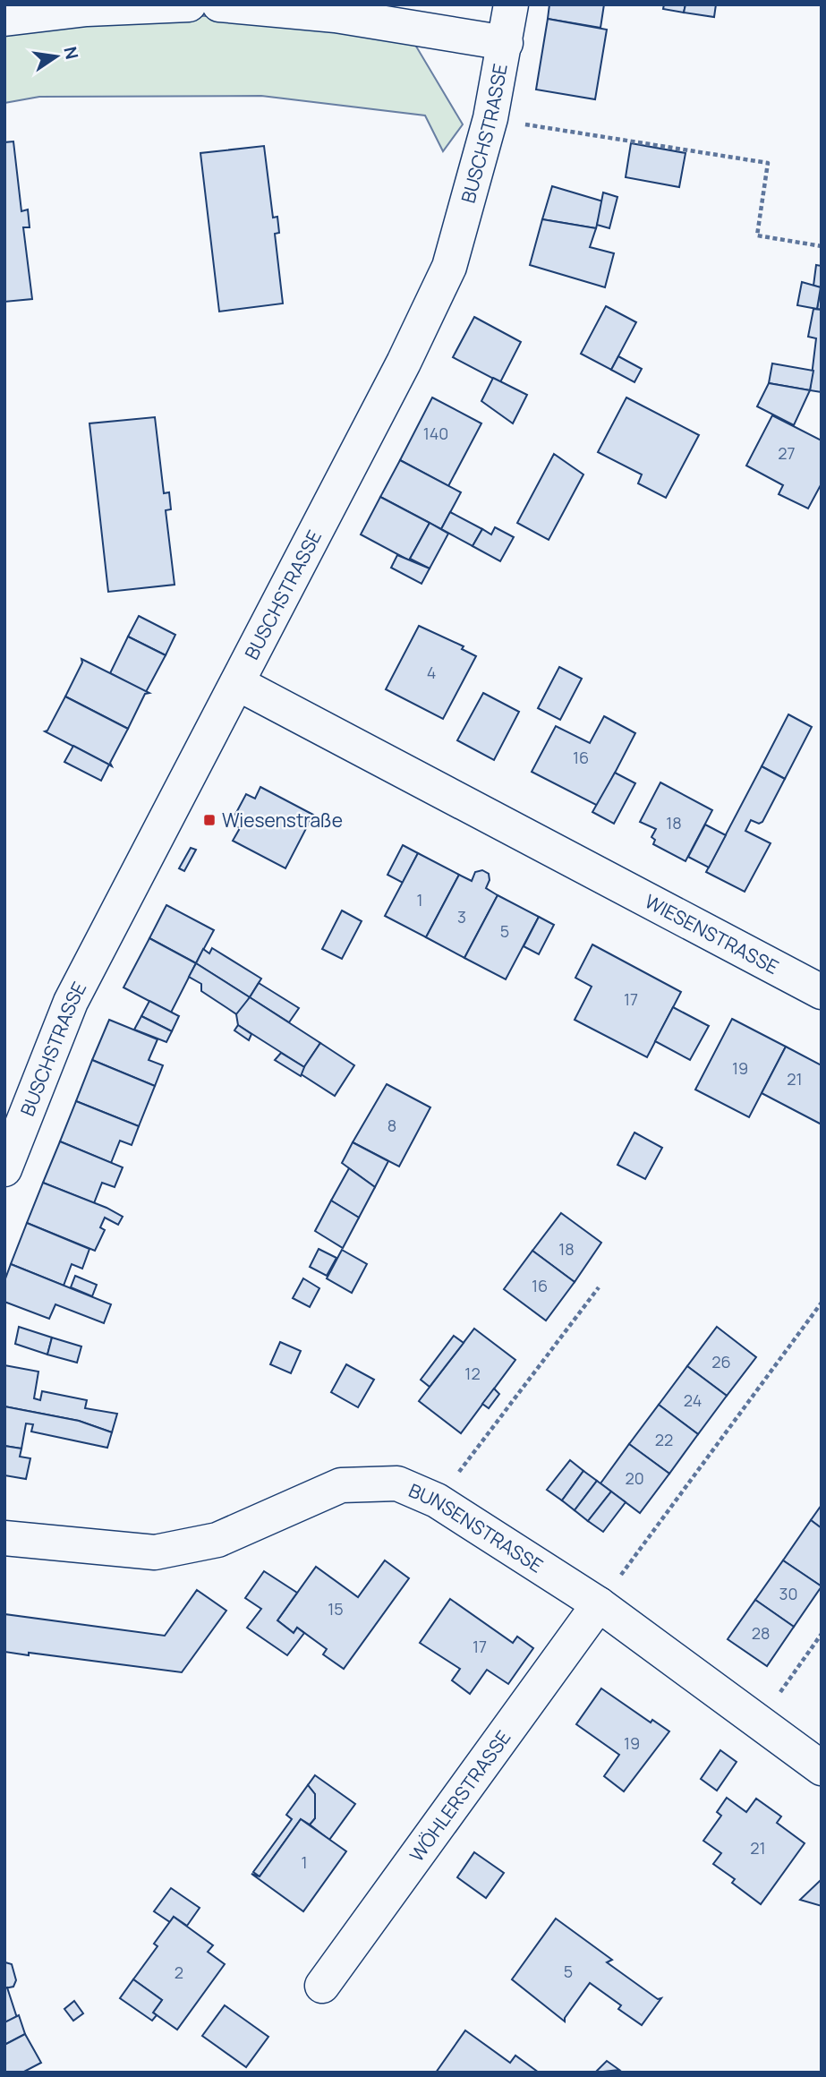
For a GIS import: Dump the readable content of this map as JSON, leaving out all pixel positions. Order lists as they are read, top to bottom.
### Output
{
  "streets": {
    "street": [
      "BUSCHSTRASSE",
      "WIESENSTRASSE",
      "BUNSENSTRASSE",
      "WÖHLERSTRASSE"
    ]
  },
  "crossings": [
    ["BUSCHSTRASSE", "WIESENSTRASSE"],
    ["BUNSENSTRASSE", "WÖHLERSTRASSE"]
  ],
  "places": {
    "transit": ["Wiesenstraße"]
  },
  "house_numbers": [
    "140",
    "27",
    "4",
    "16",
    "18",
    "1",
    "3",
    "5",
    "17",
    "19",
    "21",
    "8",
    "18",
    "16",
    "26",
    "12",
    "24",
    "22",
    "20",
    "30",
    "15",
    "28",
    "17",
    "19",
    "21",
    "1",
    "5",
    "2"
  ],
  "north": "right"
}
